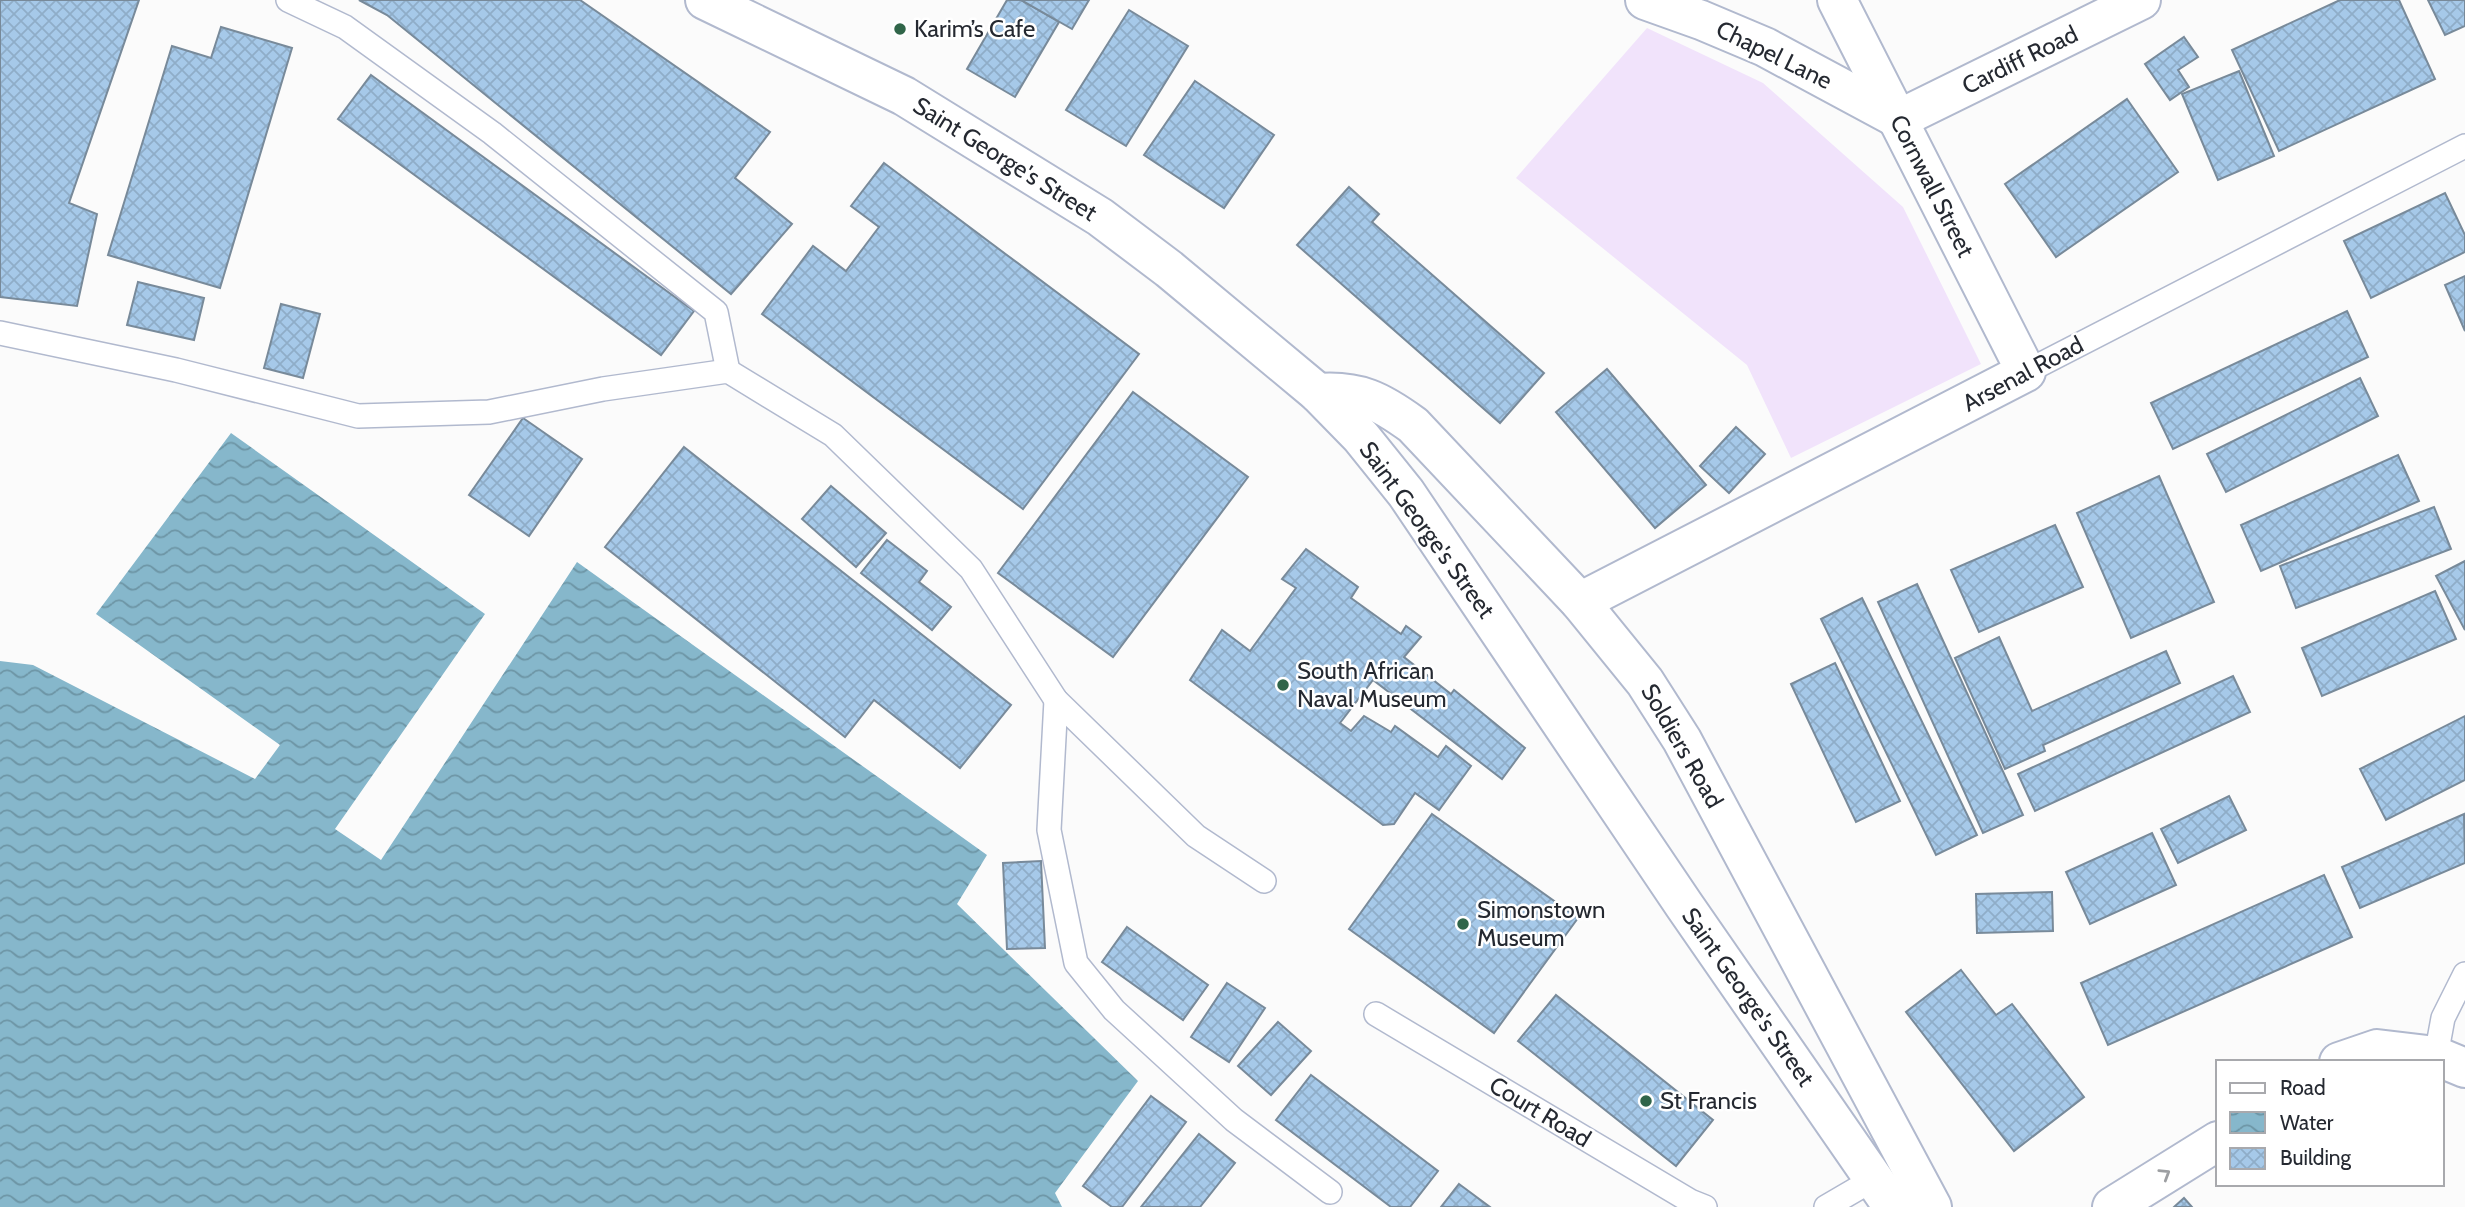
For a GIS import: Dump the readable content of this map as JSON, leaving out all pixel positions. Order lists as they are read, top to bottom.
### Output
{
  "streets": {
    "street": [
      "Chapel Lane",
      "Cardiff Road",
      "Saint George's Street",
      "Cornwall Street",
      "Arsenal Road",
      "Soldiers Road"
    ],
    "lane": ["Court Road"]
  },
  "crossings": [
    ["Chapel Lane", "Cardiff Road"],
    ["Chapel Lane", "Cornwall Street"],
    ["Cardiff Road", "Cornwall Street"],
    ["Saint George's Street", "Soldiers Road"],
    ["Cornwall Street", "Arsenal Road"],
    ["Arsenal Road", "Soldiers Road"]
  ],
  "places": [
    "Karim’s Cafe",
    "South African Naval Museum",
    "Simonstown Museum",
    "St Francis"
  ],
  "legend": ["Road", "Water", "Building"]
}
